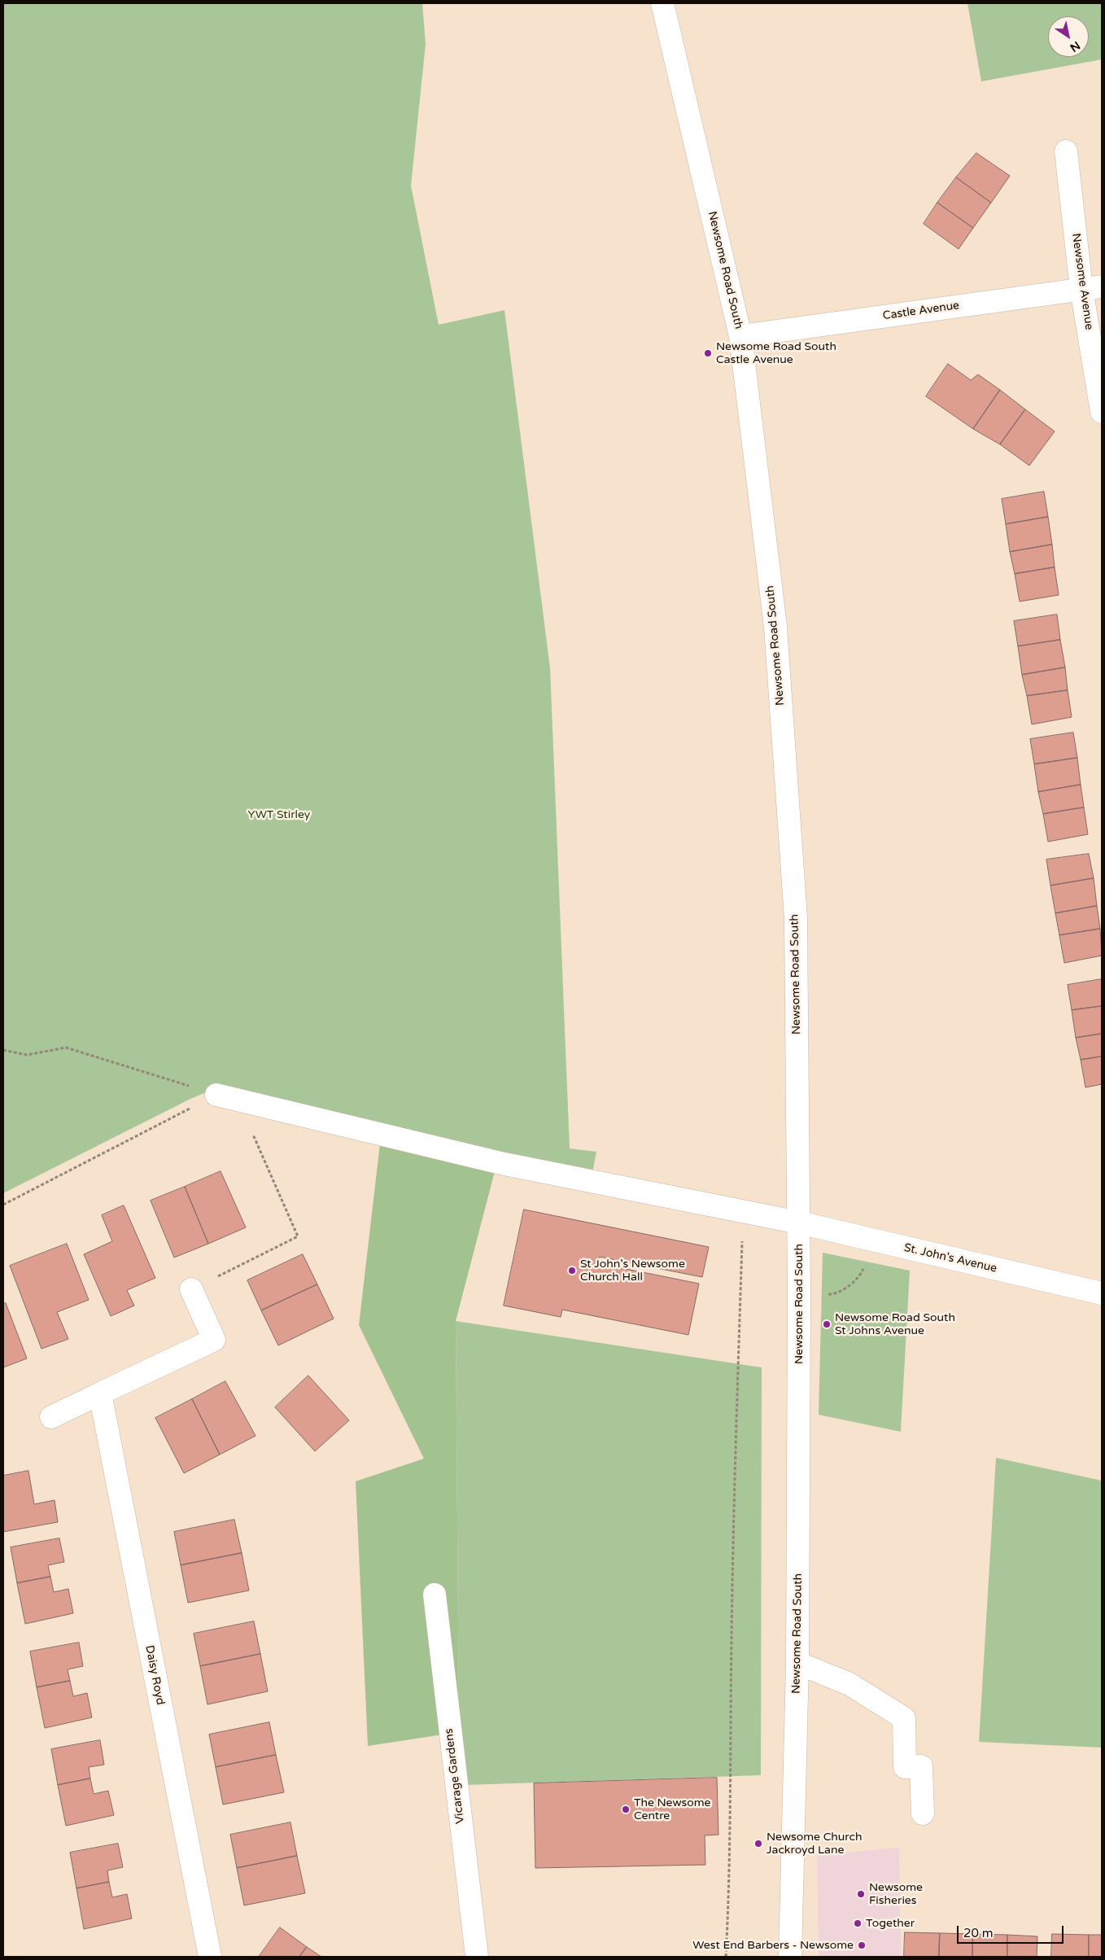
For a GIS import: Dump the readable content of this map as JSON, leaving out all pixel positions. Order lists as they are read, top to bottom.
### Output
{
  "streets": {
    "street": [
      "Newsome Road South",
      "Newsome Avenue",
      "Castle Avenue",
      "St. John's Avenue",
      "Daisy Royd",
      "Vicarage Gardens"
    ]
  },
  "crossings": [
    ["Newsome Road South", "Castle Avenue"],
    ["Newsome Road South", "St. John's Avenue"],
    ["Newsome Avenue", "Castle Avenue"]
  ],
  "parks": ["YWT Stirley"],
  "places": [
    "Newsome Road South Castle Avenue",
    "St John's Newsome Church Hall",
    "Newsome Road South St Johns Avenue",
    "The Newsome Centre",
    "Newsome Church Jackroyd Lane",
    "Newsome Fisheries",
    "Together",
    "West End Barbers - Newsome"
  ],
  "scale_bar": "20 m",
  "north": "bottom right"
}
